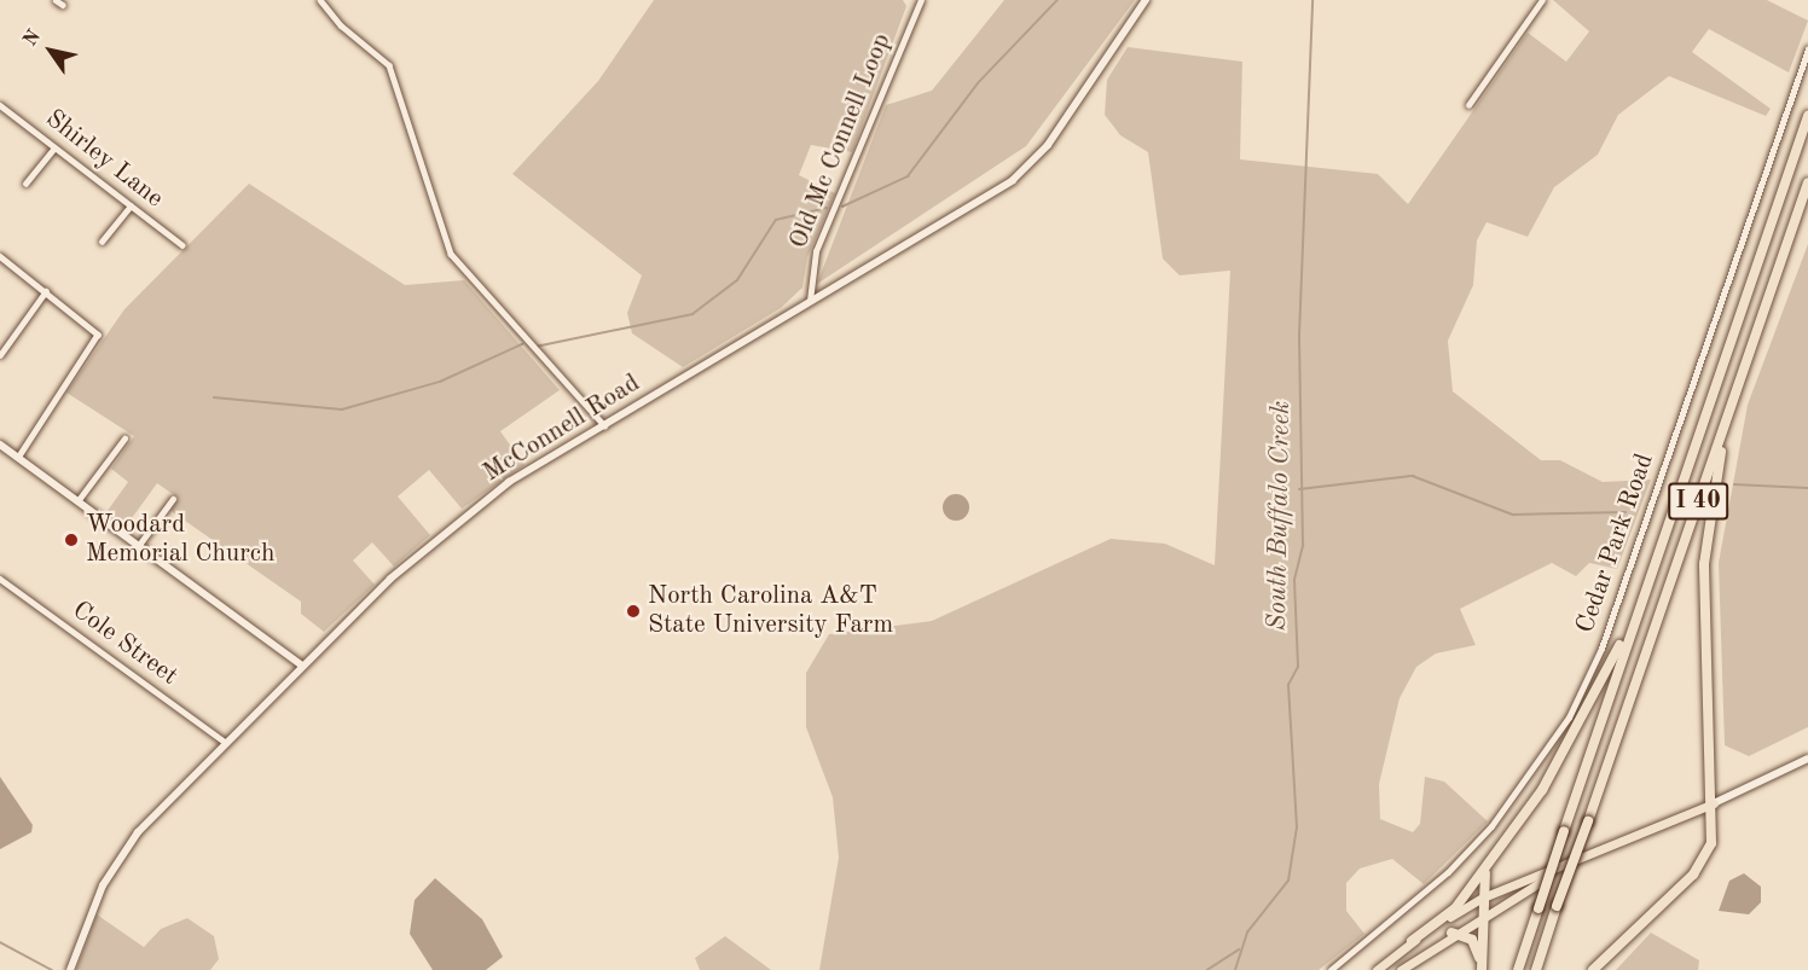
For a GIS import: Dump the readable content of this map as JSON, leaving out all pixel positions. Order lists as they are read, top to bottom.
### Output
{
  "streets": {
    "highway": ["I 40"],
    "street": [
      "Old Mc Connell Loop",
      "Shirley Lane",
      "McConnell Road",
      "Cedar Park Road",
      "Cole Street"
    ]
  },
  "crossings": [
    ["Old Mc Connell Loop", "McConnell Road"],
    ["McConnell Road", "Cole Street"]
  ],
  "water": ["South Buffalo Creek"],
  "places": ["Woodard Memorial Church", "North Carolina A&T State University Farm"],
  "north": "top left"
}
